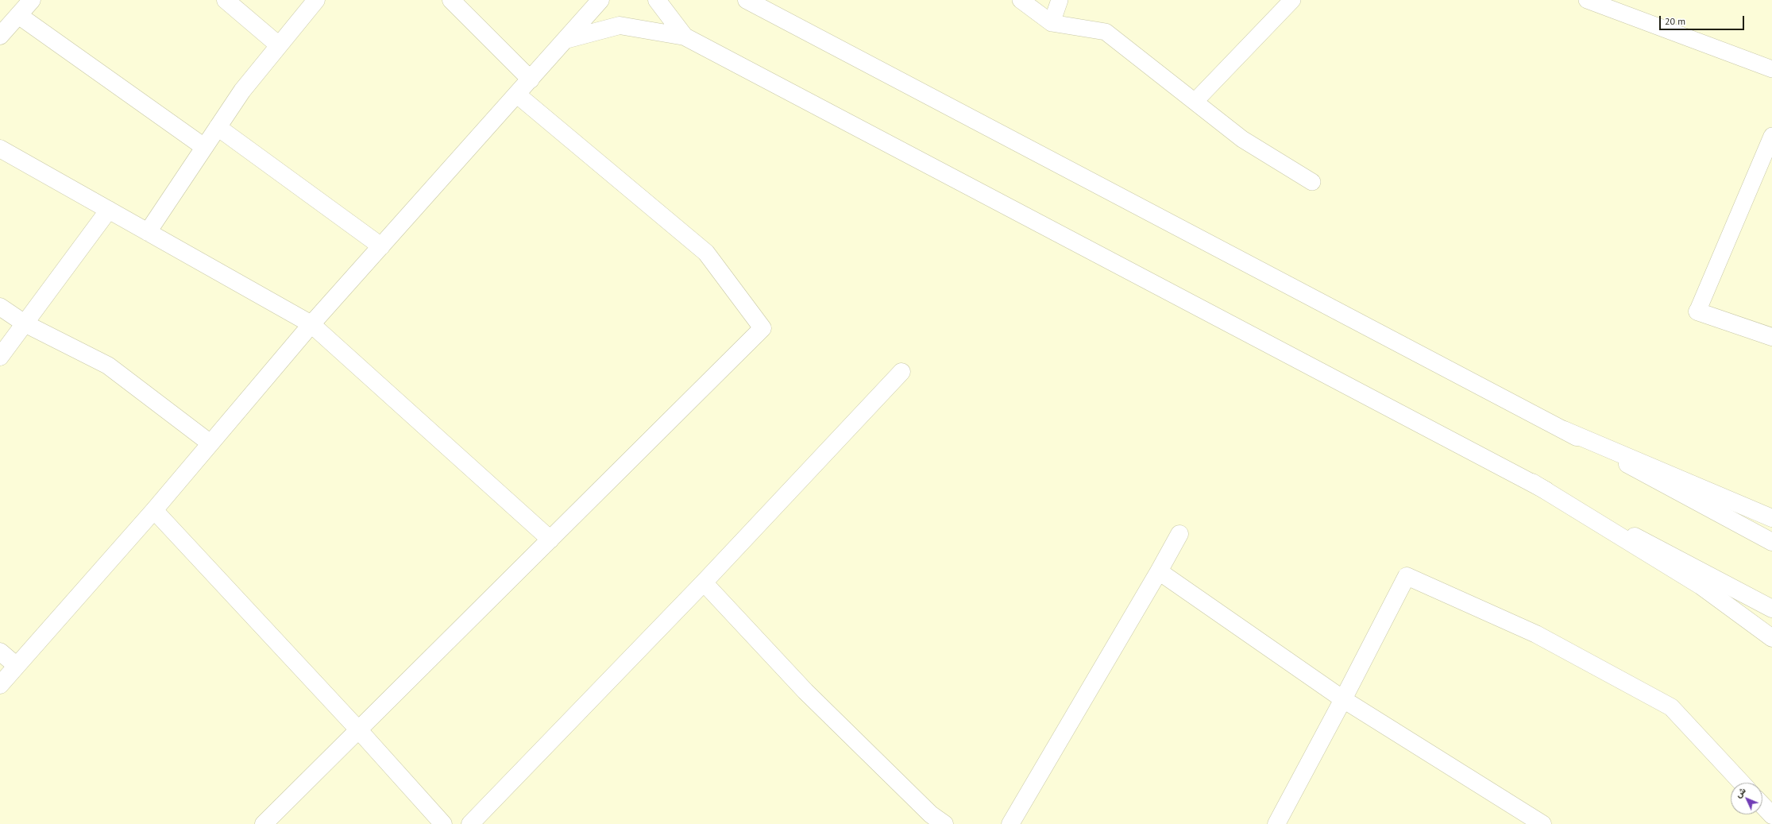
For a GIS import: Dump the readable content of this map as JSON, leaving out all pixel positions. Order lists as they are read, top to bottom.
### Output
{
  "scale_bar": "20 m",
  "north": "top left"
}
